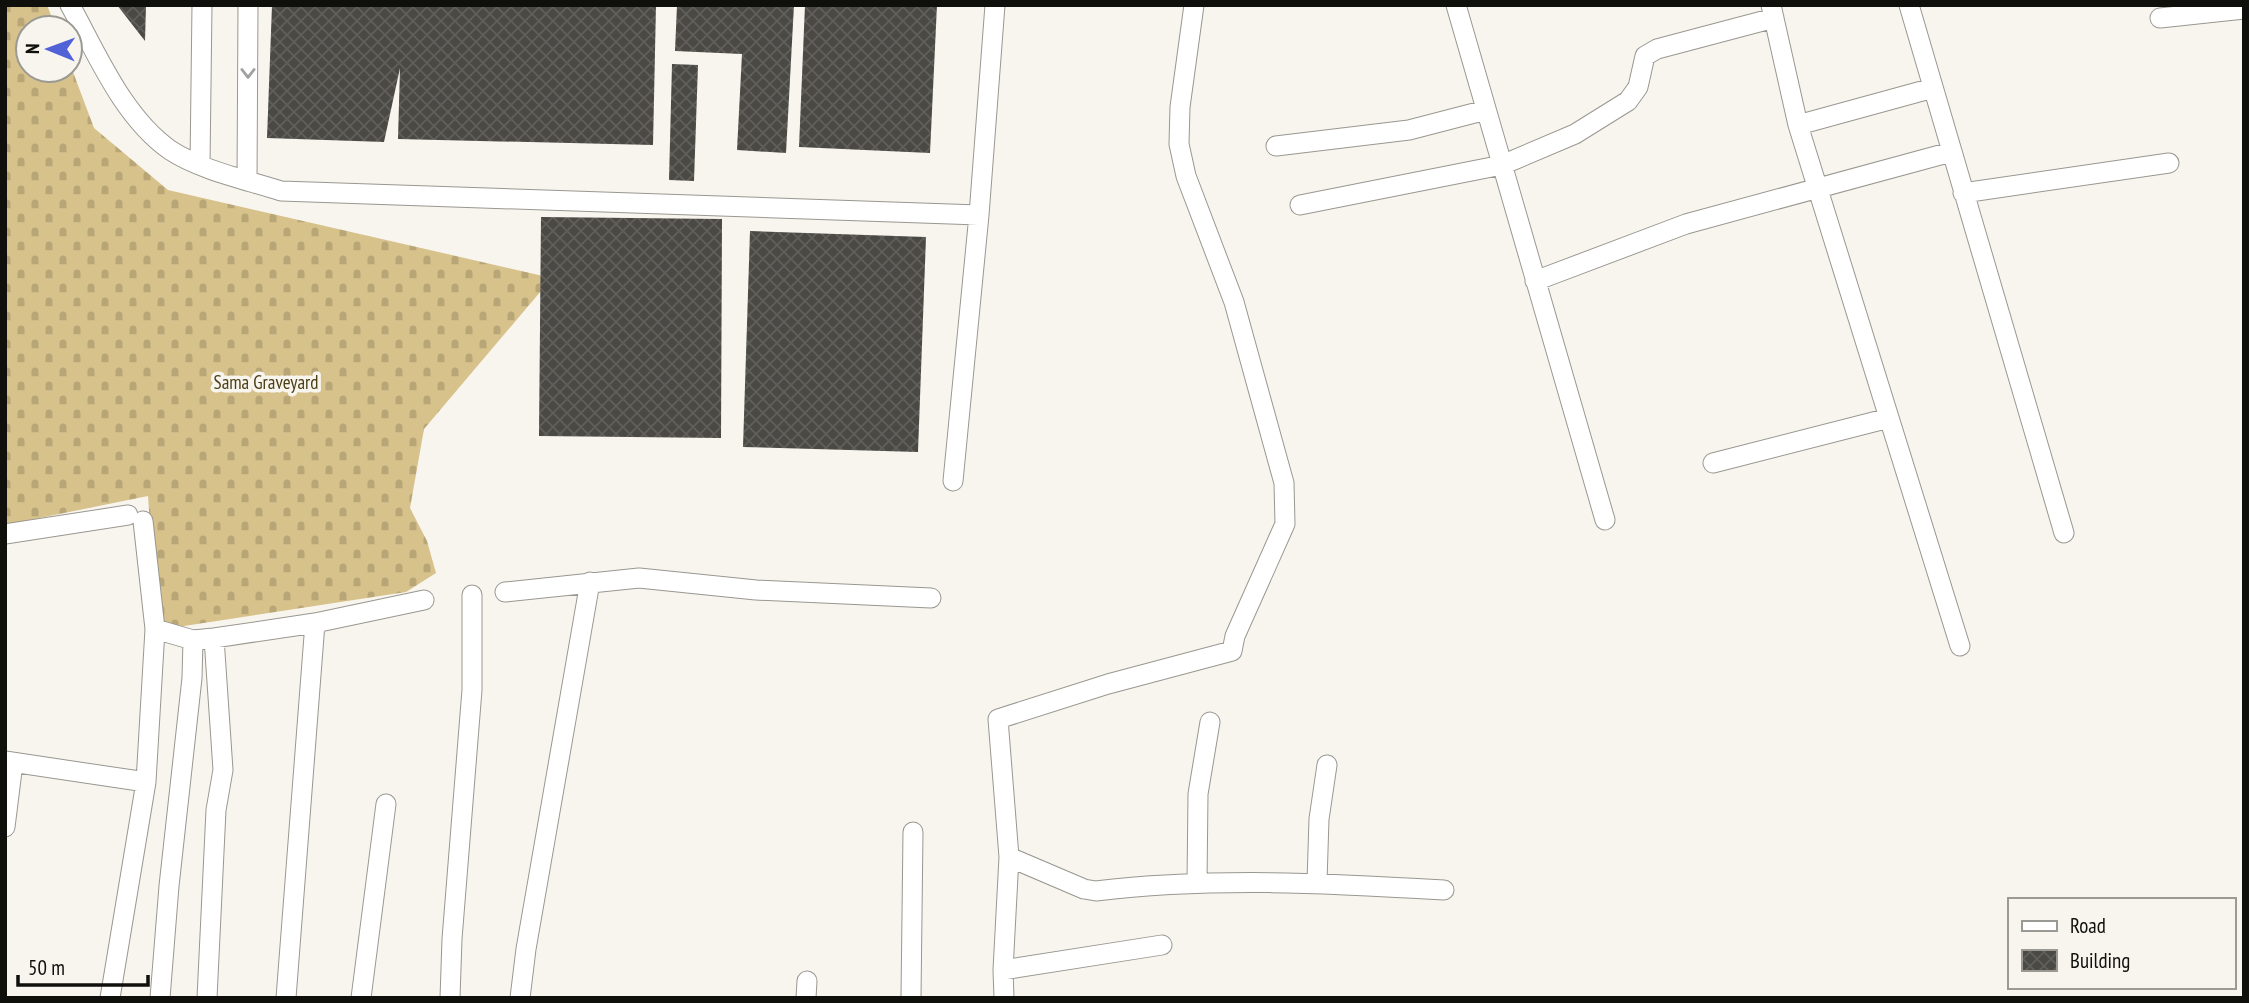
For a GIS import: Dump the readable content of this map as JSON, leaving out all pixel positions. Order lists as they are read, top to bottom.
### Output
{
  "parks": ["Sama Graveyard"],
  "legend": ["Road", "Building"],
  "scale_bar": "50 m",
  "north": "left"
}
